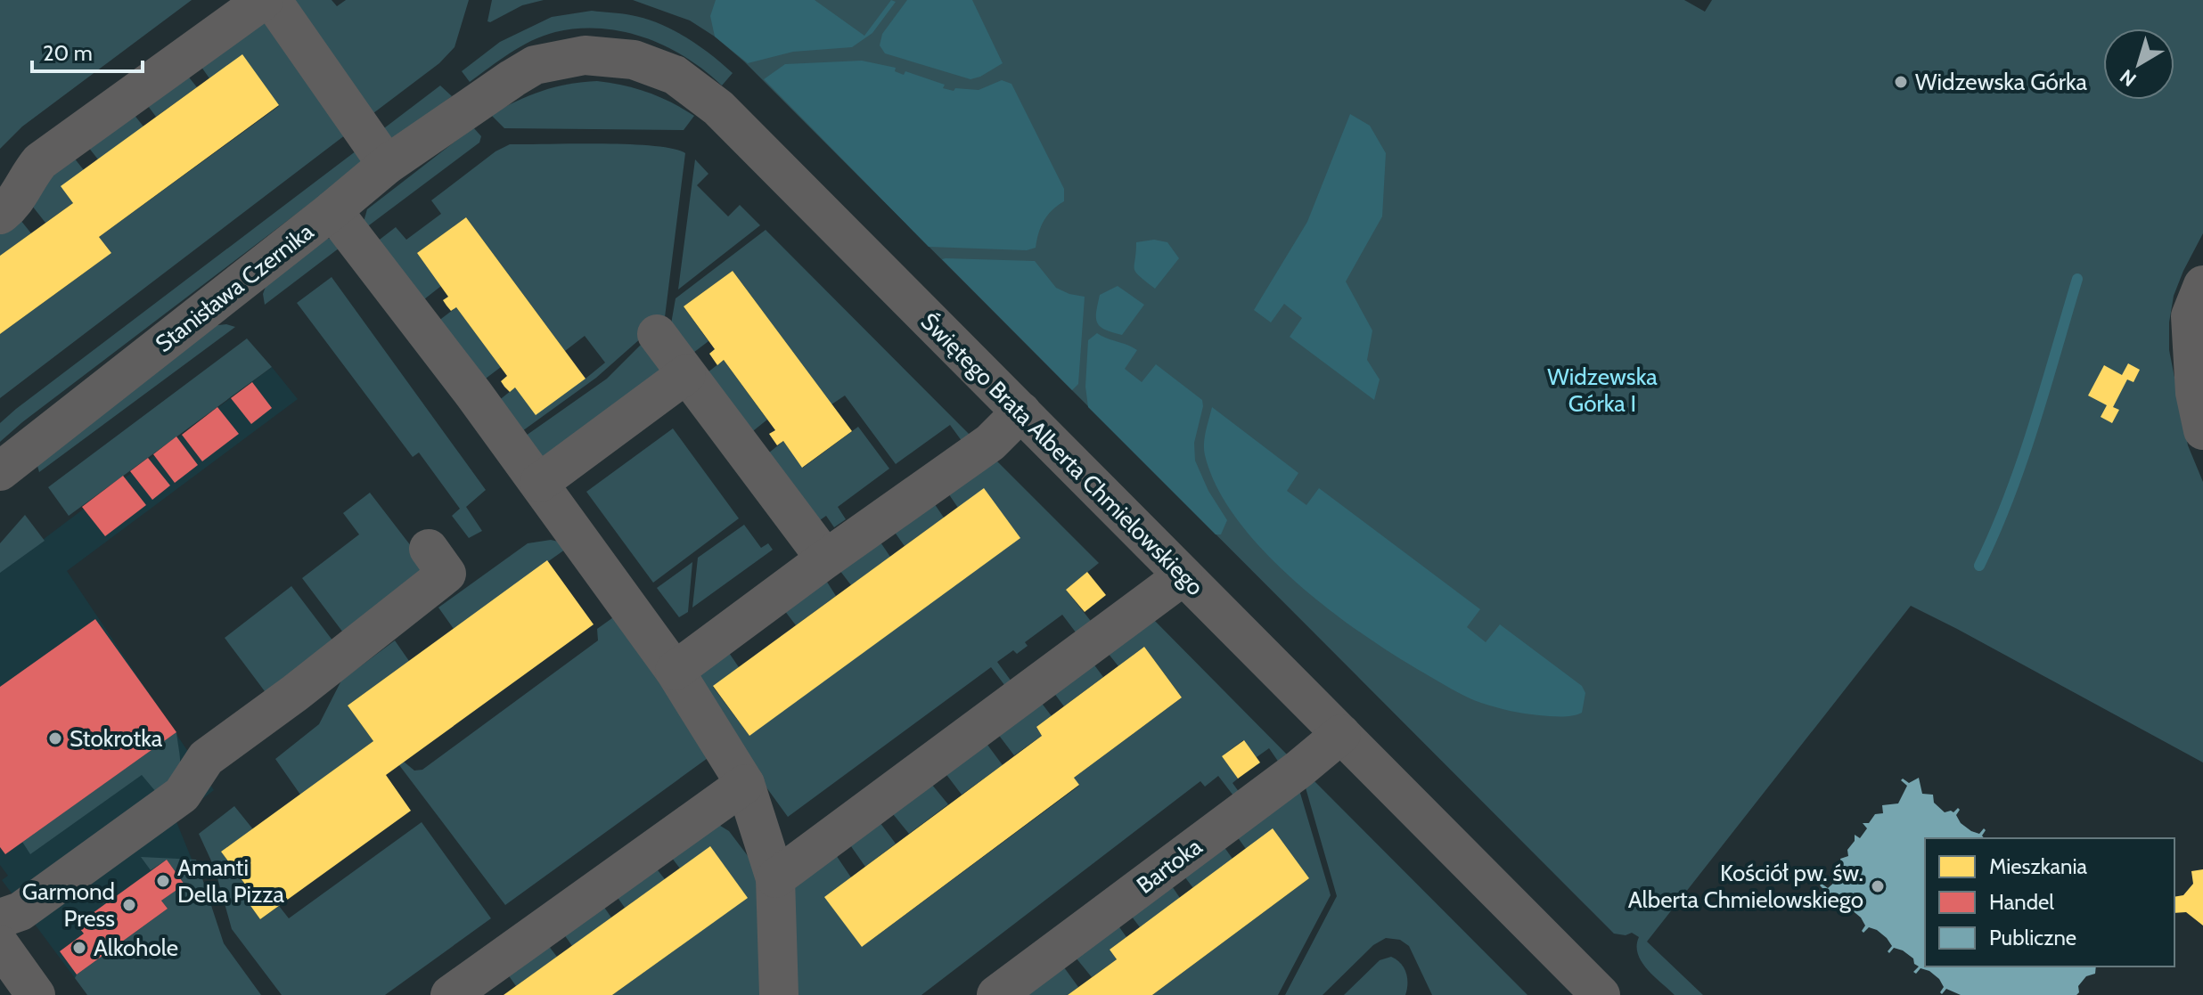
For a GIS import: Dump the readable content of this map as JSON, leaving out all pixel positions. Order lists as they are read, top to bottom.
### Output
{
  "streets": {
    "street": ["Stanisława Czernika", "Świętego Brata Alberta Chmielowskiego", "Bartoka"]
  },
  "crossings": [
    ["Stanisława Czernika", "Świętego Brata Alberta Chmielowskiego"],
    ["Świętego Brata Alberta Chmielowskiego", "Bartoka"]
  ],
  "parks": ["Widzewska Górka I"],
  "places": [
    "Widzewska Górka",
    "Stokrotka",
    "Amanti Della Pizza",
    "Kościół pw. św. Alberta Chmielowskiego",
    "Garmond Press",
    "Alkohole"
  ],
  "legend": ["Mieszkania", "Handel", "Publiczne"],
  "scale_bar": "20 m",
  "north": "bottom left"
}
